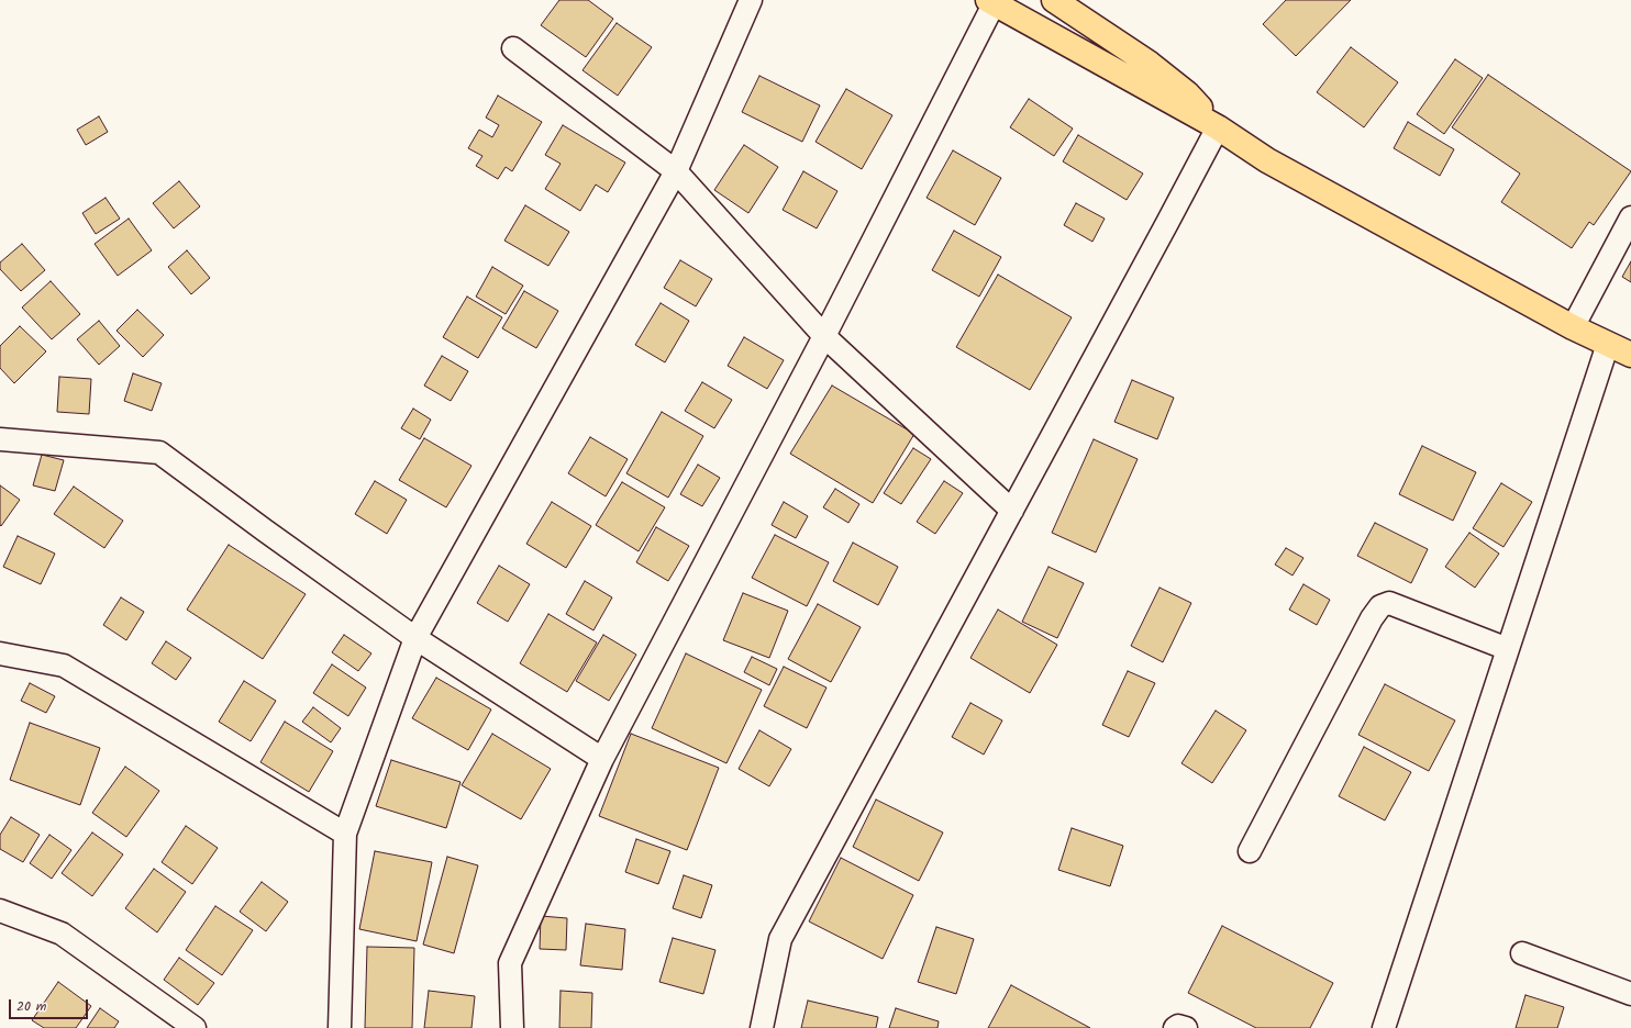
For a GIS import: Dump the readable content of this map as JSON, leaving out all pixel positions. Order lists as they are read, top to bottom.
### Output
{
  "scale_bar": "20 m"
}
